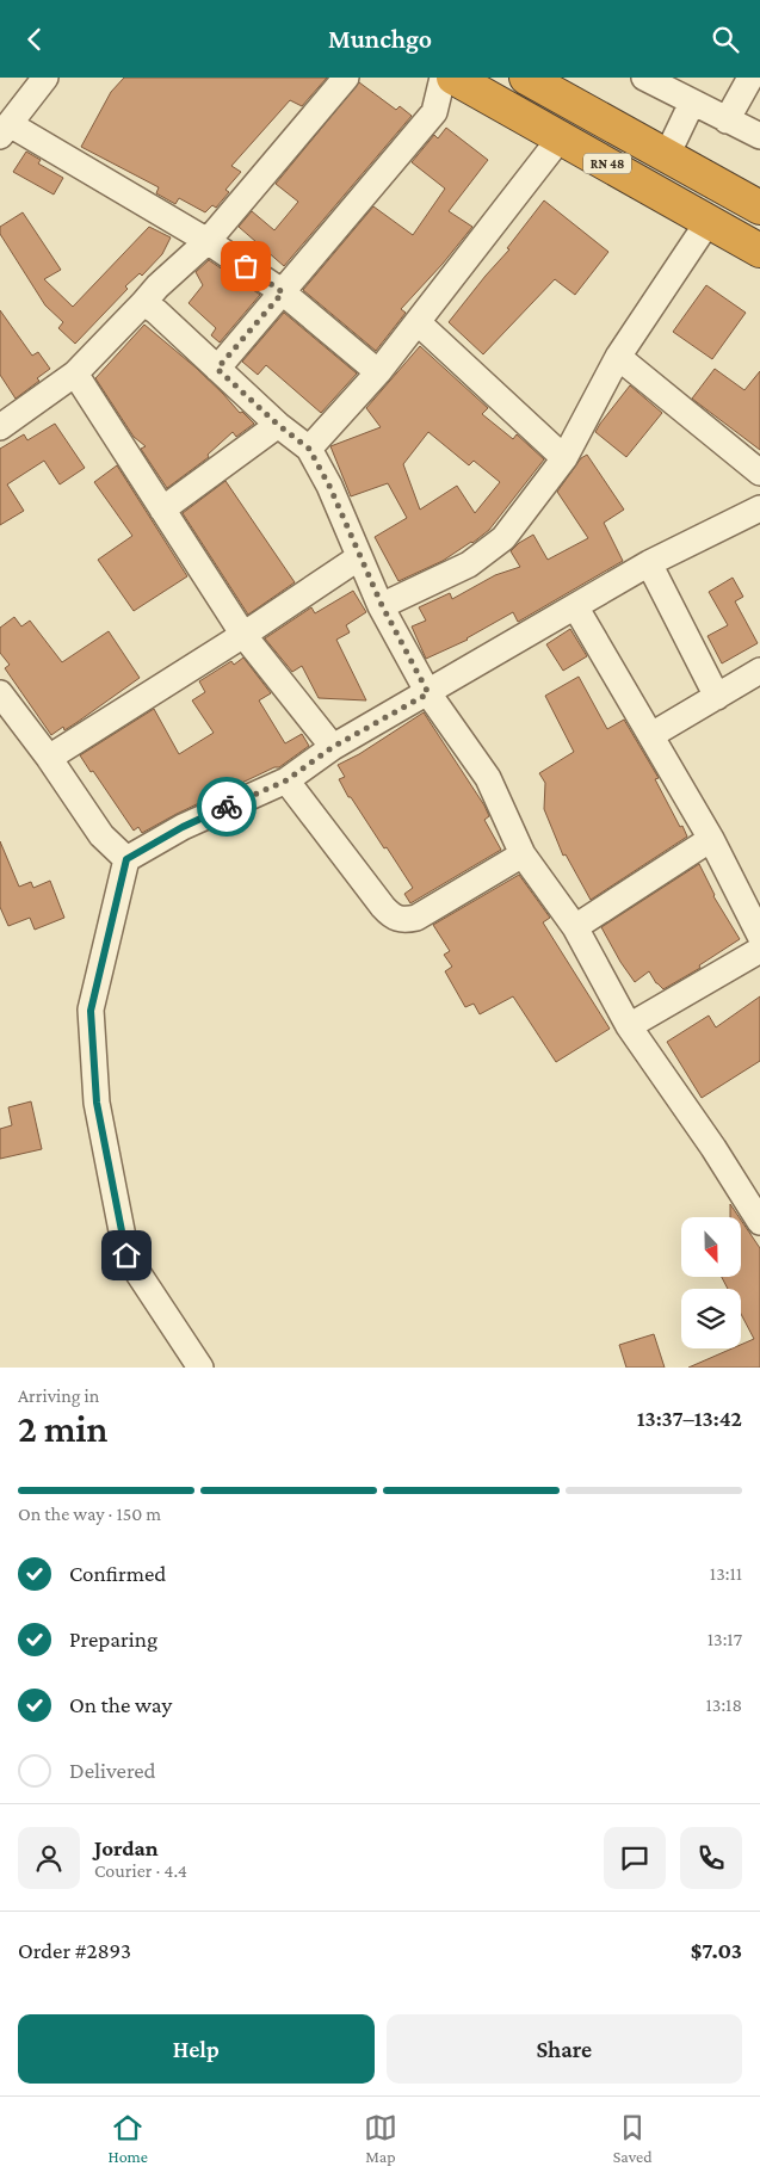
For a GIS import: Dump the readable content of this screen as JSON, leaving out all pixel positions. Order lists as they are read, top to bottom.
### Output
{
  "streets": {
    "highway": ["RN 48"]
  },
  "north": "bottom",
  "page": {
    "header": "Munchgo",
    "heading": ["2 min", "Arriving in", "13:37–13:42"],
    "panel": [
      "Jordan",
      "Courier · 4.4",
      "Order #2893",
      "$7.03"
    ],
    "bar": "On the way · 150 m",
    "list": [
      ["Confirmed", "13:11"],
      ["Preparing", "13:17"],
      ["On the way", "13:18"],
      "Delivered"
    ],
    "buttons": ["Help", "Share"],
    "tabs": ["Home", "Map", "Saved"]
  }
}
